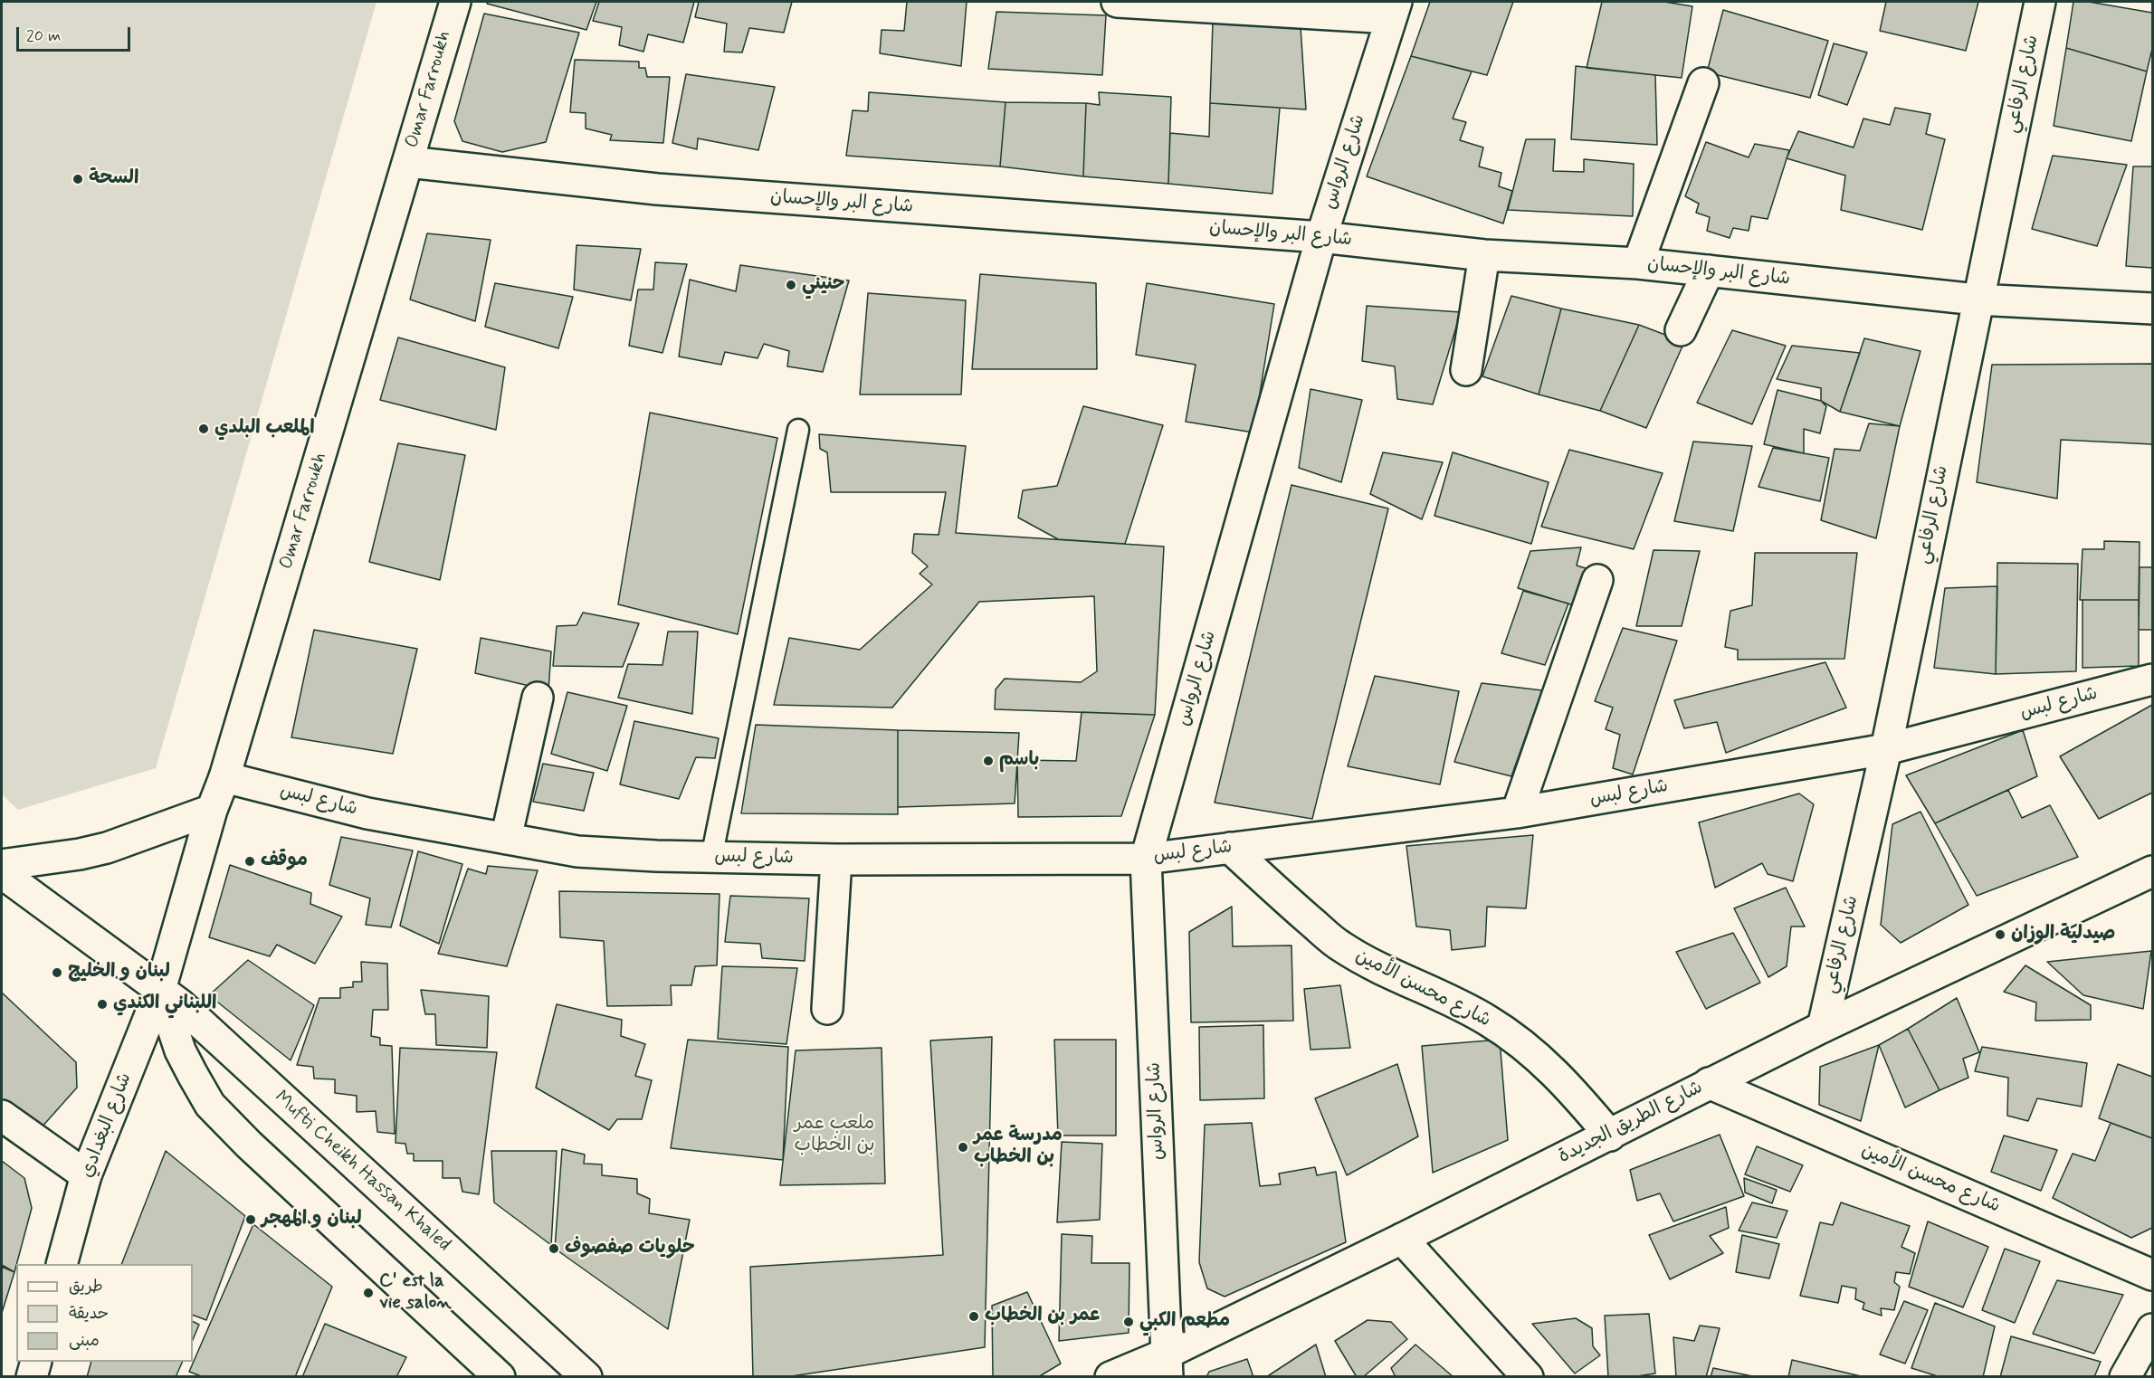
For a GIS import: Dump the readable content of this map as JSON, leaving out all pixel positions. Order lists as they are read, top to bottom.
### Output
{
  "streets": {
    "street": [
      "شارع الرفاعي",
      "Omar Farroukh",
      "شارع الرواس",
      "شارع البر والإحسان",
      "شارع لبس",
      "شارع محسن الأمين",
      "شارع الطريق الجديدة",
      "شارع البغدادي",
      "Mufti Cheikh Hassan Khaled"
    ]
  },
  "crossings": [
    ["شارع الرفاعي", "شارع البر والإحسان"],
    ["شارع الرفاعي", "شارع لبس"],
    ["شارع الرفاعي", "شارع الطريق الجديدة"],
    ["Omar Farroukh", "شارع البر والإحسان"],
    ["Omar Farroukh", "شارع لبس"],
    ["Omar Farroukh", "شارع البغدادي"],
    ["Omar Farroukh", "Mufti Cheikh Hassan Khaled"],
    ["شارع الرواس", "شارع البر والإحسان"],
    ["شارع الرواس", "شارع لبس"],
    ["شارع الرواس", "شارع الطريق الجديدة"],
    ["شارع لبس", "شارع محسن الأمين"],
    ["شارع محسن الأمين", "شارع الطريق الجديدة"],
    ["شارع البغدادي", "Mufti Cheikh Hassan Khaled"]
  ],
  "parks": ["ملعب عمر بن الخطاب"],
  "places": [
    "السحة",
    "حنيني",
    "الملعب البلدي",
    "باسم",
    "موقف",
    "صيدلية الوزان",
    "لبنان و الخليج",
    "اللبناني الكندي",
    "مدرسة عمر بن الخطاب",
    "لبنان و المهجر",
    "حلويات صفصوف",
    "C' est la vie salon",
    "عمر بن الخطاب",
    "مطعم الكبي"
  ],
  "legend": ["طريق", "حديقة", "مبنى"],
  "scale_bar": "20 m"
}
